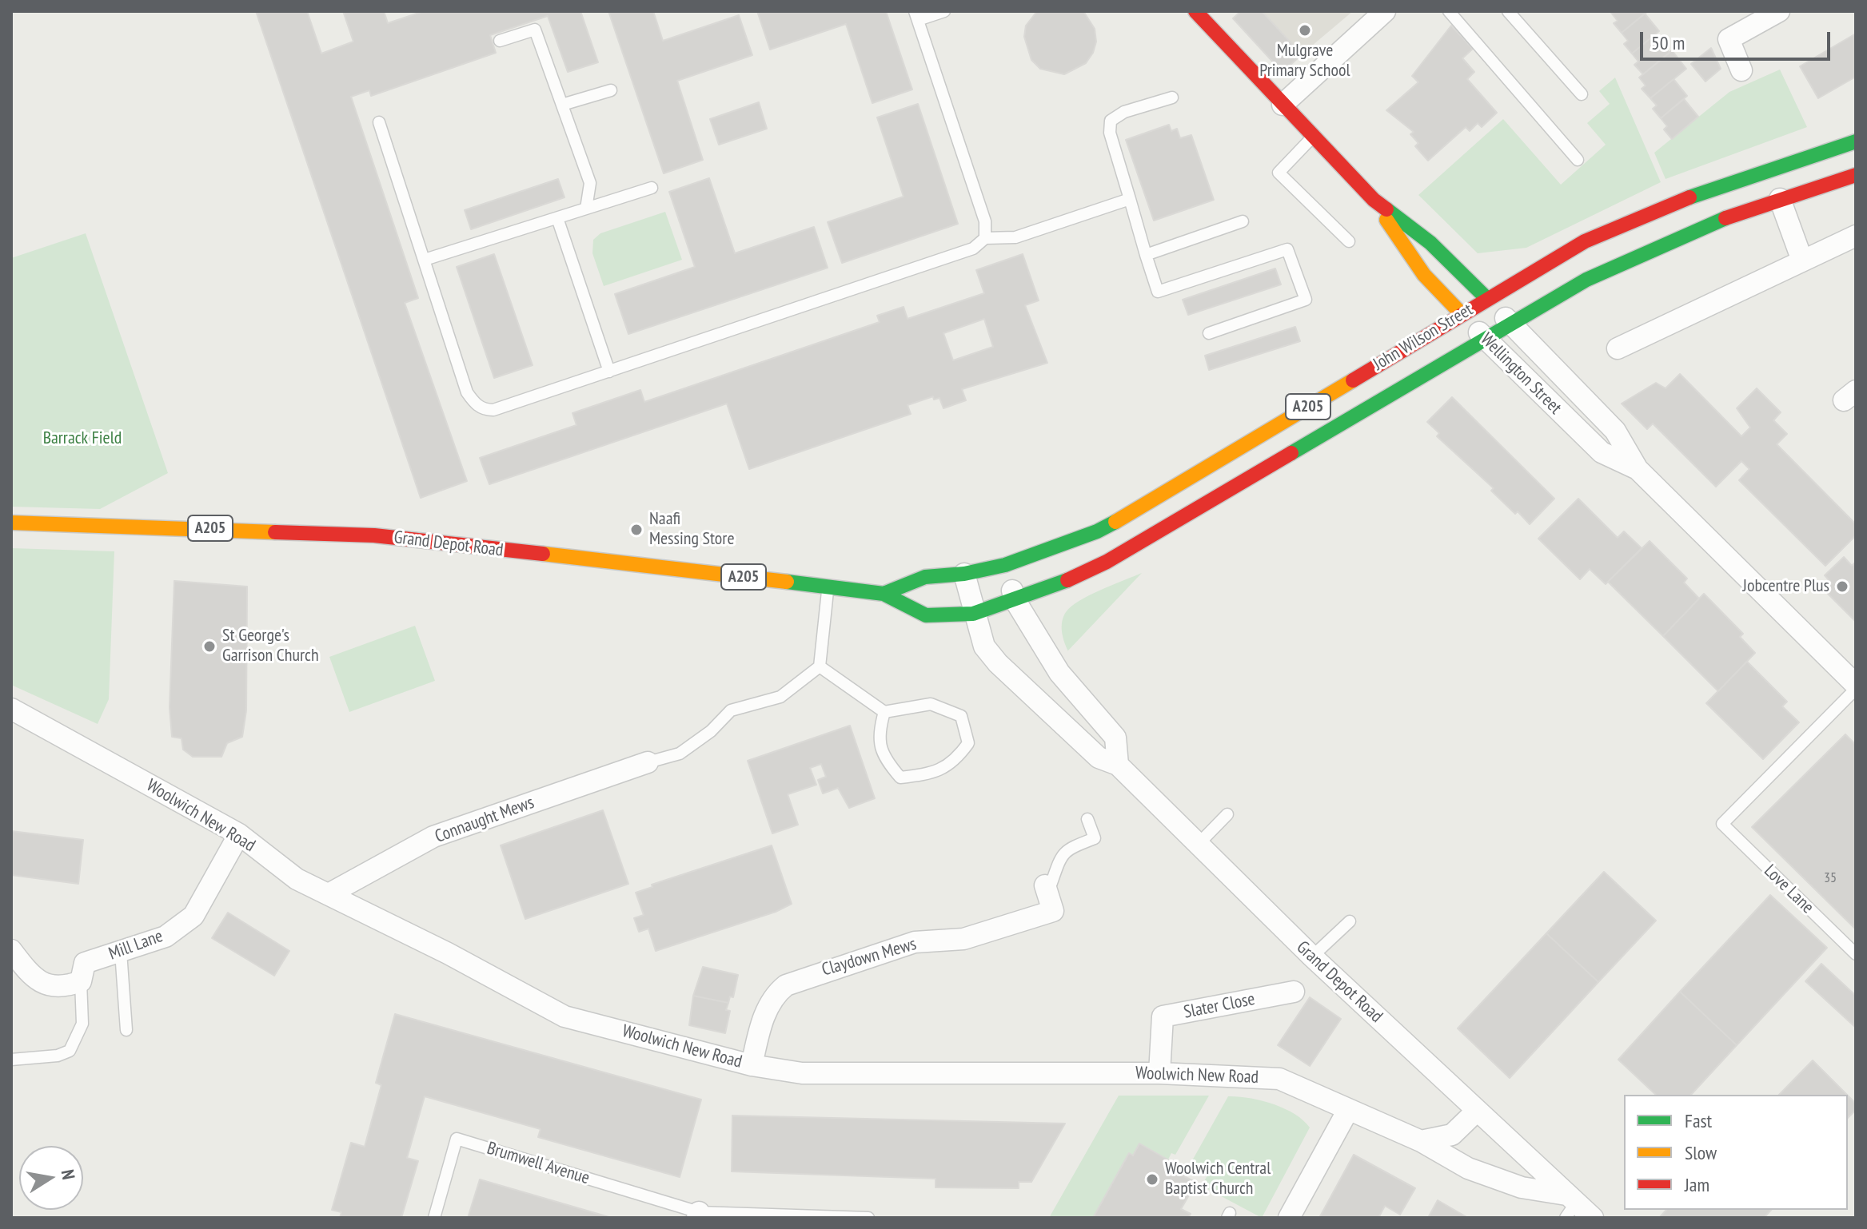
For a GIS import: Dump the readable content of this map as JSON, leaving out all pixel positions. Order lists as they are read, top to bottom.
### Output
{
  "streets": {
    "main road": [
      "John Wilson Street",
      "Wellington Street",
      "A205",
      "Grand Depot Road"
    ],
    "street": [
      "Woolwich New Road",
      "Connaught Mews",
      "Mill Lane",
      "Claydown Mews",
      "Slater Close"
    ],
    "lane": ["Love Lane", "Brumwell Avenue"]
  },
  "crossings": [
    ["John Wilson Street", "Wellington Street"],
    ["John Wilson Street", "Grand Depot Road"],
    ["Wellington Street", "Love Lane"],
    ["Grand Depot Road", "Woolwich New Road"],
    ["Woolwich New Road", "Connaught Mews"],
    ["Woolwich New Road", "Mill Lane"],
    ["Woolwich New Road", "Claydown Mews"],
    ["Woolwich New Road", "Slater Close"]
  ],
  "parks": ["Barrack Field"],
  "places": [
    "Mulgrave Primary School",
    "Naafi Messing Store",
    "Jobcentre Plus",
    "St George's Garrison Church",
    "Woolwich Central Baptist Church"
  ],
  "house_numbers": ["35"],
  "legend": ["Fast", "Slow", "Jam"],
  "scale_bar": "50 m",
  "north": "right"
}
